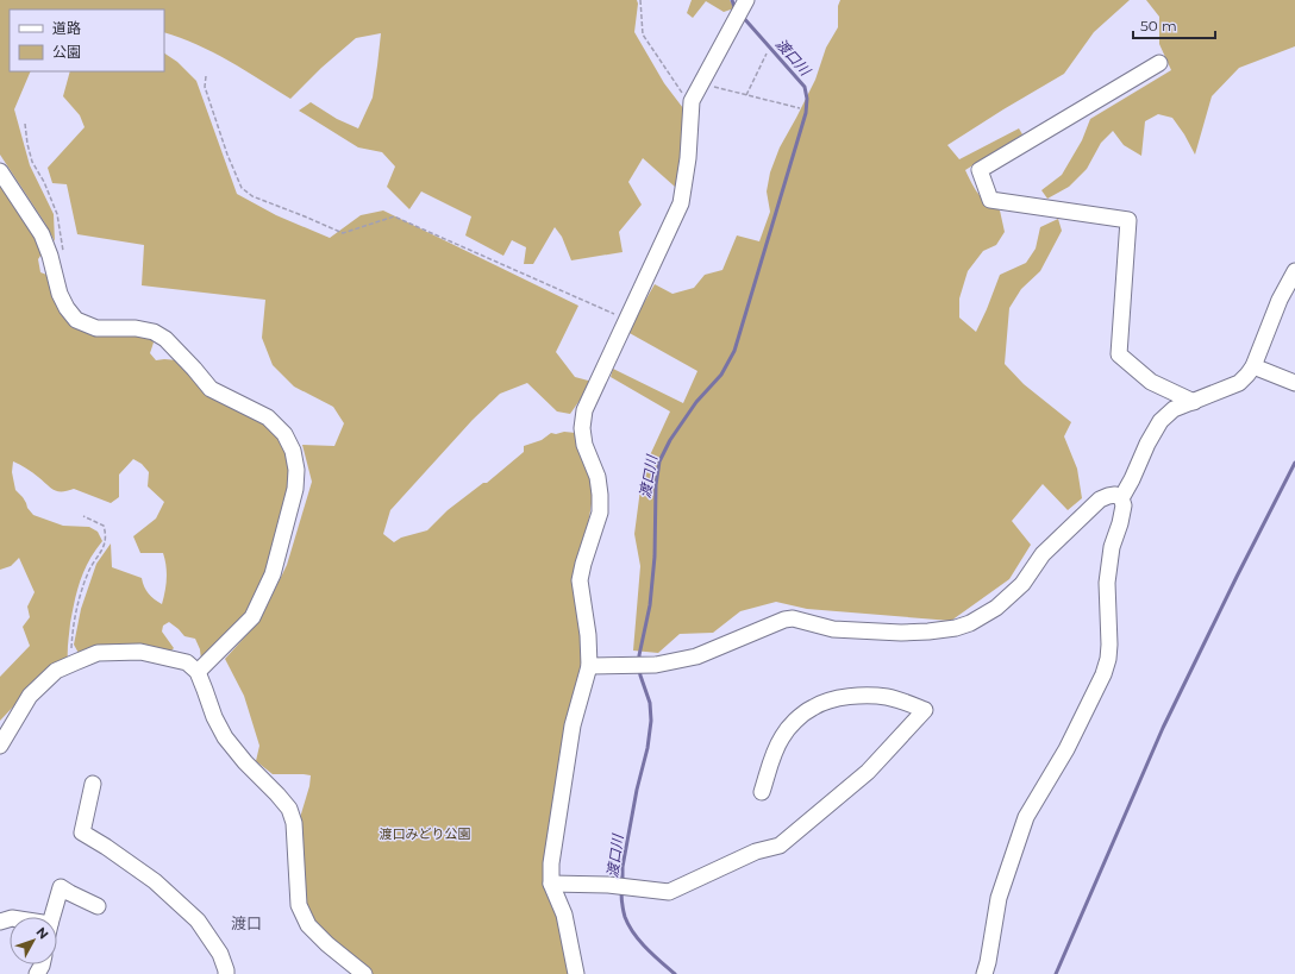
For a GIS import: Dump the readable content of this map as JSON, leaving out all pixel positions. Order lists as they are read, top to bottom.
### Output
{
  "districts": ["渡口"],
  "water": ["渡口川"],
  "parks": ["渡口みどり公園"],
  "legend": ["道路", "公園"],
  "scale_bar": "50 m",
  "north": "top right"
}
